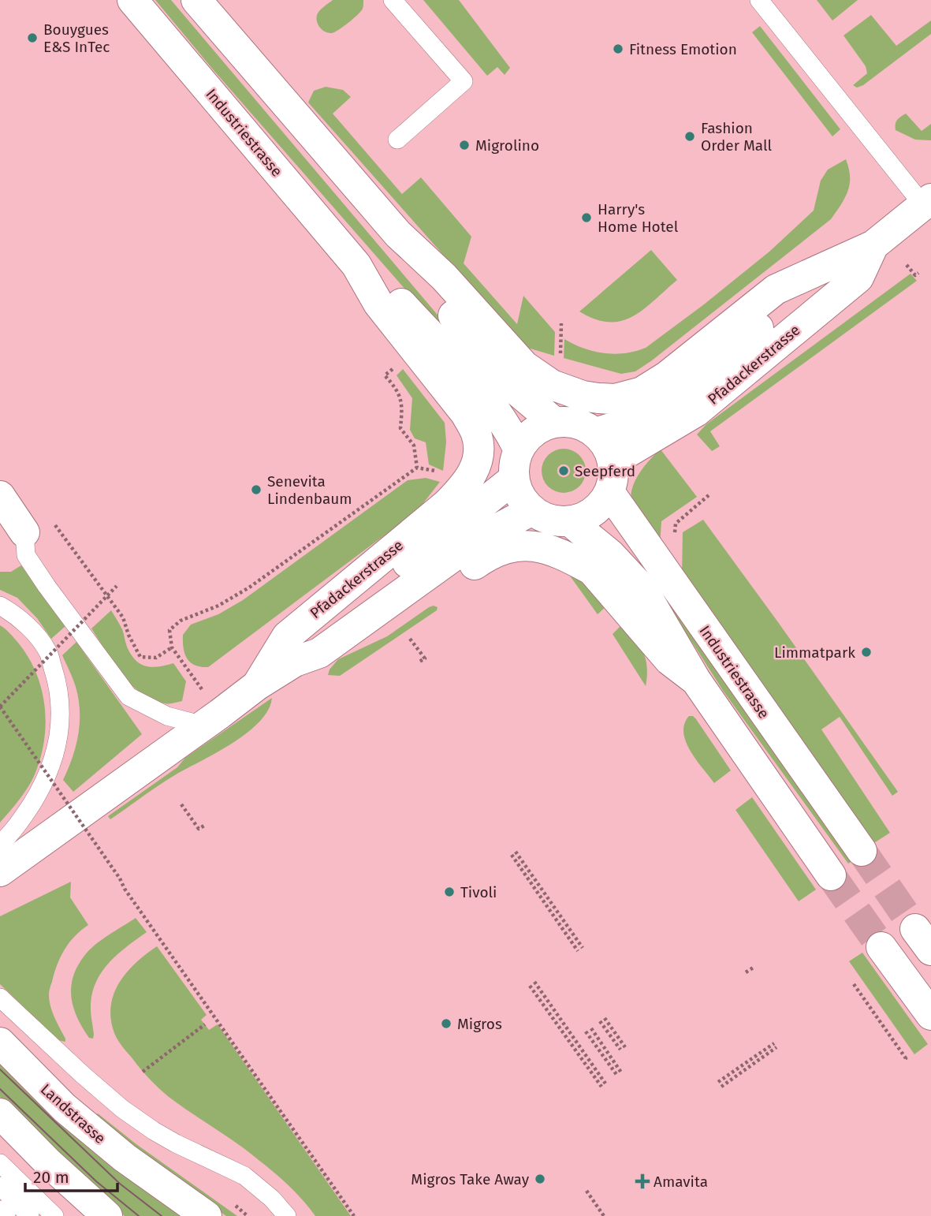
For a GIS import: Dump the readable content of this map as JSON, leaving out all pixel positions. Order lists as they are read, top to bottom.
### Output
{
  "streets": {
    "street": ["Industriestrasse", "Pfadackerstrasse", "Landstrasse"]
  },
  "crossings": [
    ["Industriestrasse", "Pfadackerstrasse"]
  ],
  "places": {
    "other": [
      "Bouygues E&S InTec",
      "Fitness Emotion",
      "Fashion Order Mall",
      "Migrolino",
      "Harry's Home Hotel",
      "Seepferd",
      "Senevita Lindenbaum",
      "Limmatpark",
      "Tivoli",
      "Migros",
      "Migros Take Away"
    ],
    "health": ["Amavita"]
  },
  "scale_bar": "20 m"
}
